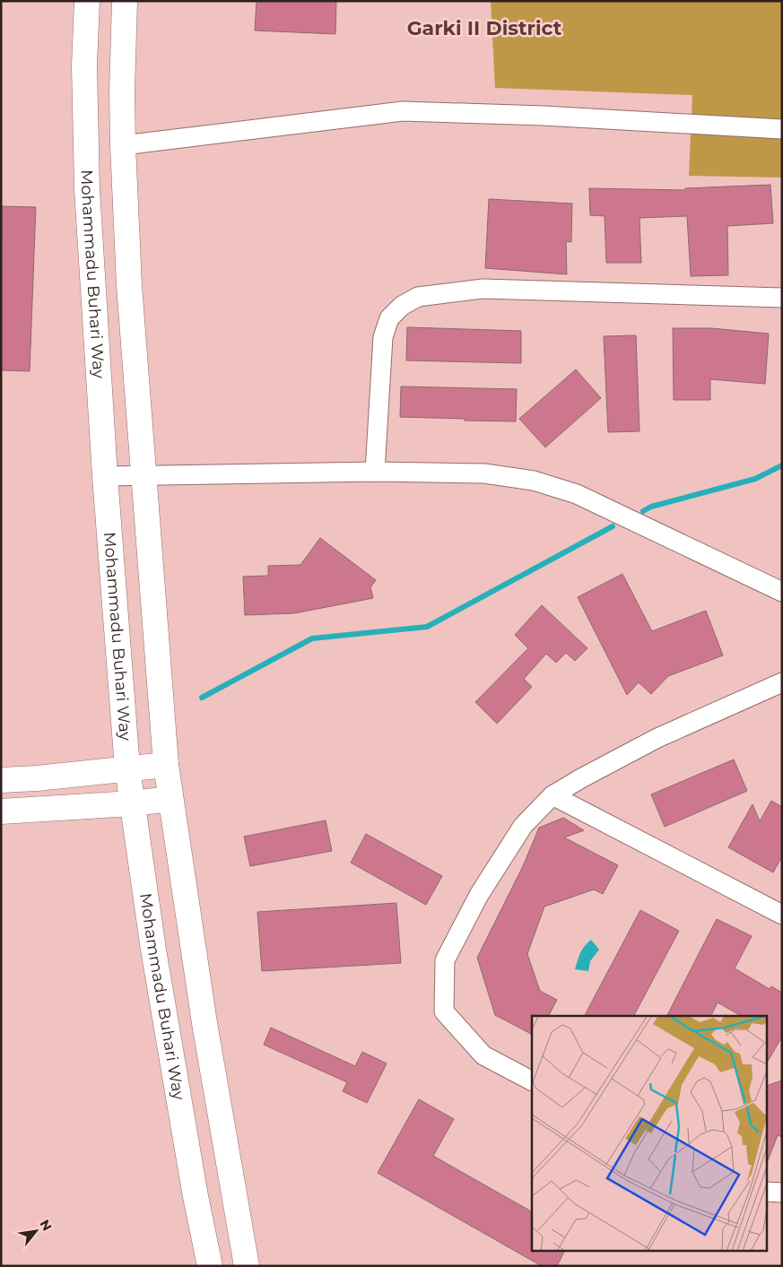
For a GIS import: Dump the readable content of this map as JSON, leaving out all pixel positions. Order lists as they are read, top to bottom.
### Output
{
  "streets": {
    "main road": ["Mohammadu Buhari Way"]
  },
  "districts": ["Garki II District"],
  "north": "top right"
}
